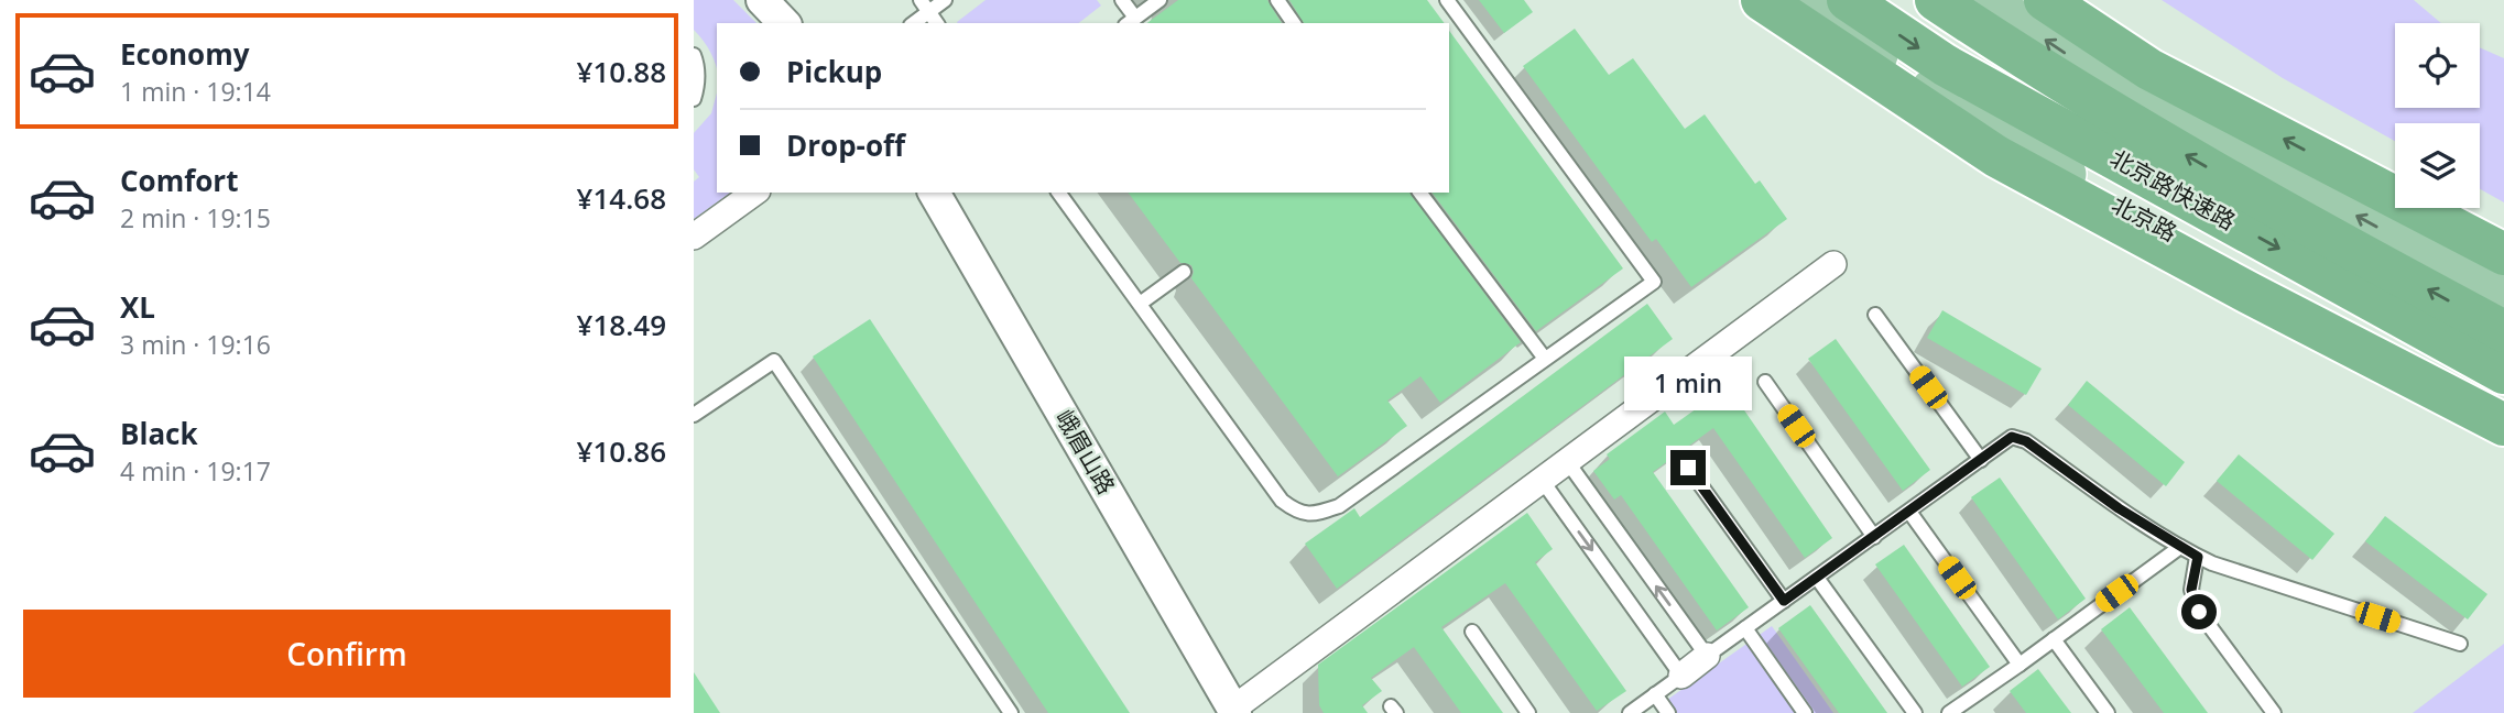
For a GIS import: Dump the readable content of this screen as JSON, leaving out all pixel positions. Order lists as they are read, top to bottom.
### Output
{
  "streets": {
    "highway": ["北京路快速路"],
    "main road": ["北京路"],
    "street": ["峨眉山路"]
  },
  "page": {
    "list": [
      {
        "name": "Economy",
        "note": "1 min · 19:14",
        "value": "¥10.88"
      },
      {
        "name": "Comfort",
        "note": "2 min · 19:15",
        "value": "¥14.68"
      },
      {
        "name": "XL",
        "note": "3 min · 19:16",
        "value": "¥18.49"
      },
      {
        "name": "Black",
        "note": "4 min · 19:17",
        "value": "¥10.86"
      }
    ],
    "banner": ["Pickup", "Drop-off"],
    "bubble": "1 min",
    "buttons": "Confirm"
  }
}
